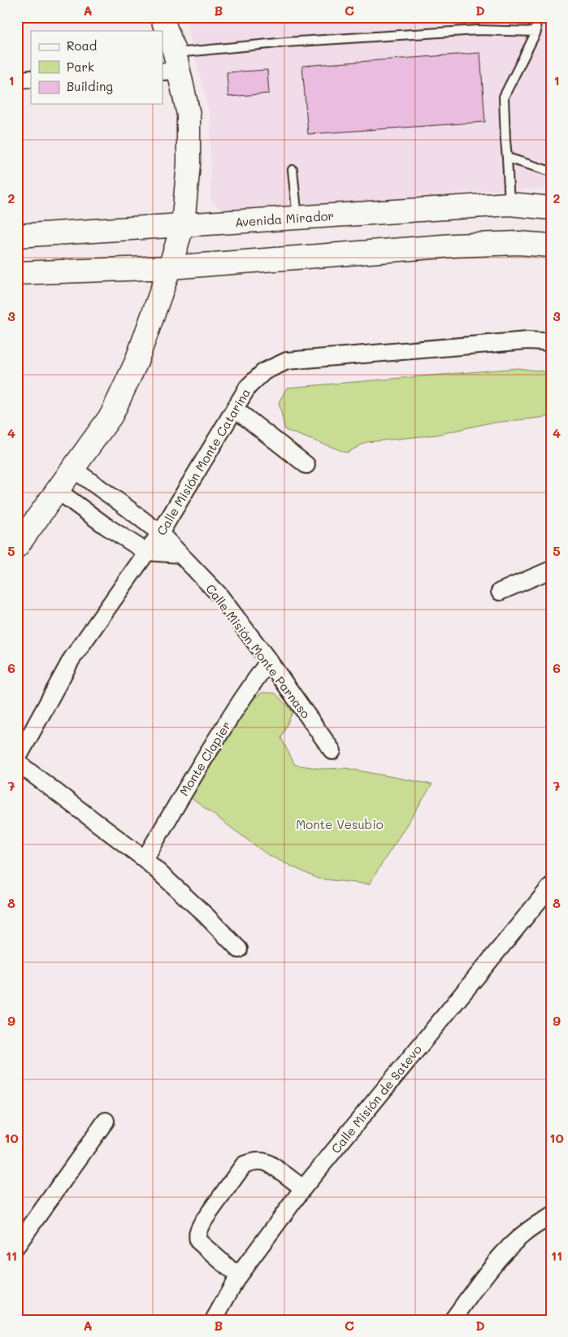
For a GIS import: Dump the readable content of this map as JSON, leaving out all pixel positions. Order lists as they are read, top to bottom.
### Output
{
  "streets": {
    "main road": ["Avenida Mirador"],
    "street": [
      "Calle Misión Monte Catarina",
      "Calle Misión Monte Parnaso",
      "Monte Clapier",
      "Calle Misión de Satevo"
    ]
  },
  "crossings": [
    ["Calle Misión Monte Catarina", "Calle Misión Monte Parnaso"],
    ["Calle Misión Monte Parnaso", "Monte Clapier"]
  ],
  "parks": ["Monte Vesubio"],
  "legend": ["Road", "Park", "Building"],
  "grid": {
    "columns": [
      "A",
      "B",
      "C",
      "D"
    ],
    "rows": [
      "1",
      "2",
      "3",
      "4",
      "5",
      "6",
      "7",
      "8",
      "9",
      "10",
      "11"
    ]
  }
}
